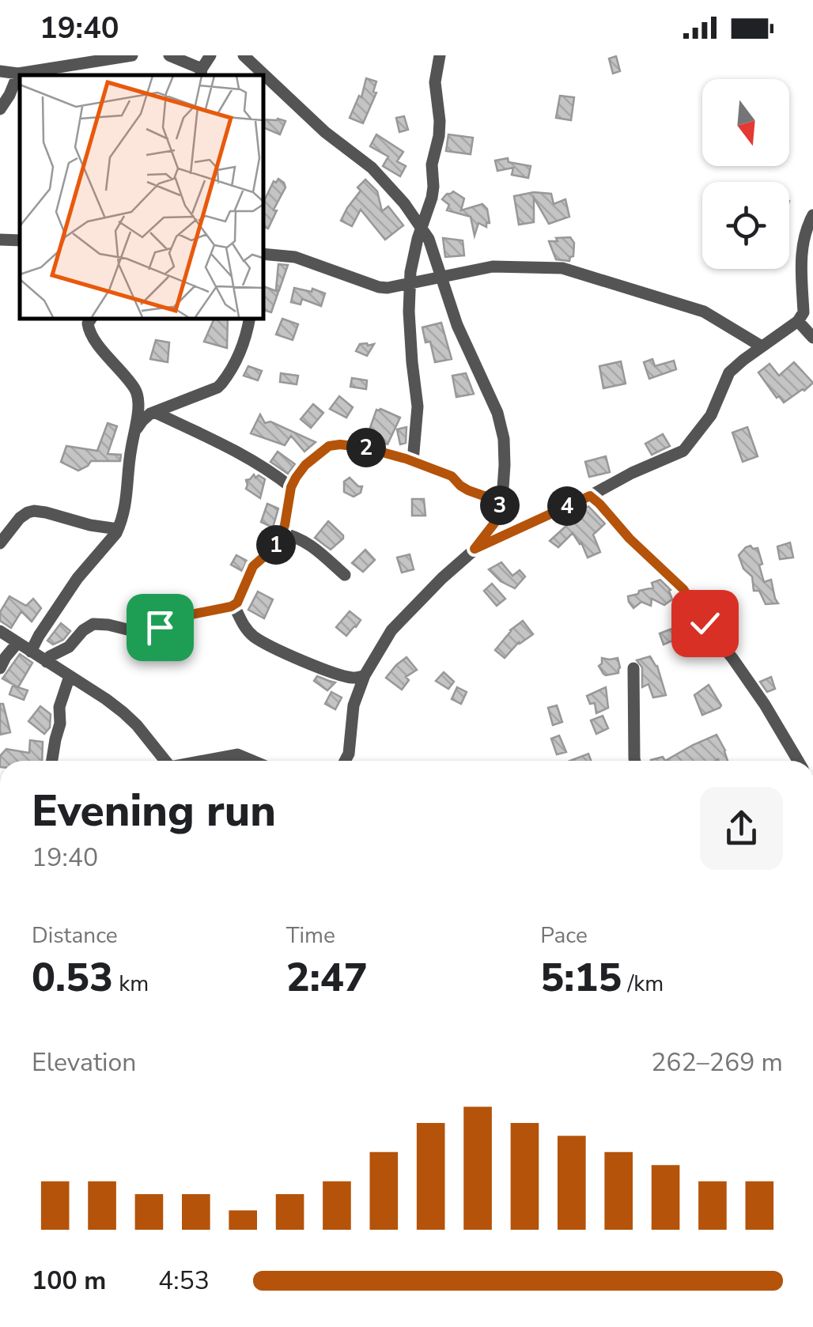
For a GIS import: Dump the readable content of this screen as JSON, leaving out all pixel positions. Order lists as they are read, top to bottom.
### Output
{
  "north": "bottom",
  "page": {
    "status": "19:40",
    "pins": [
      "2",
      "3",
      "4",
      "1"
    ],
    "heading": ["Evening run", "19:40"],
    "stats": [
      ["Distance", "0.53 km"],
      ["Time", "2:47"],
      ["Pace", "5:15 /km"]
    ],
    "chart": ["Elevation", "262–269 m"],
    "list": [
      {
        "name": "100 m",
        "note": "4:53"
      }
    ]
  }
}
